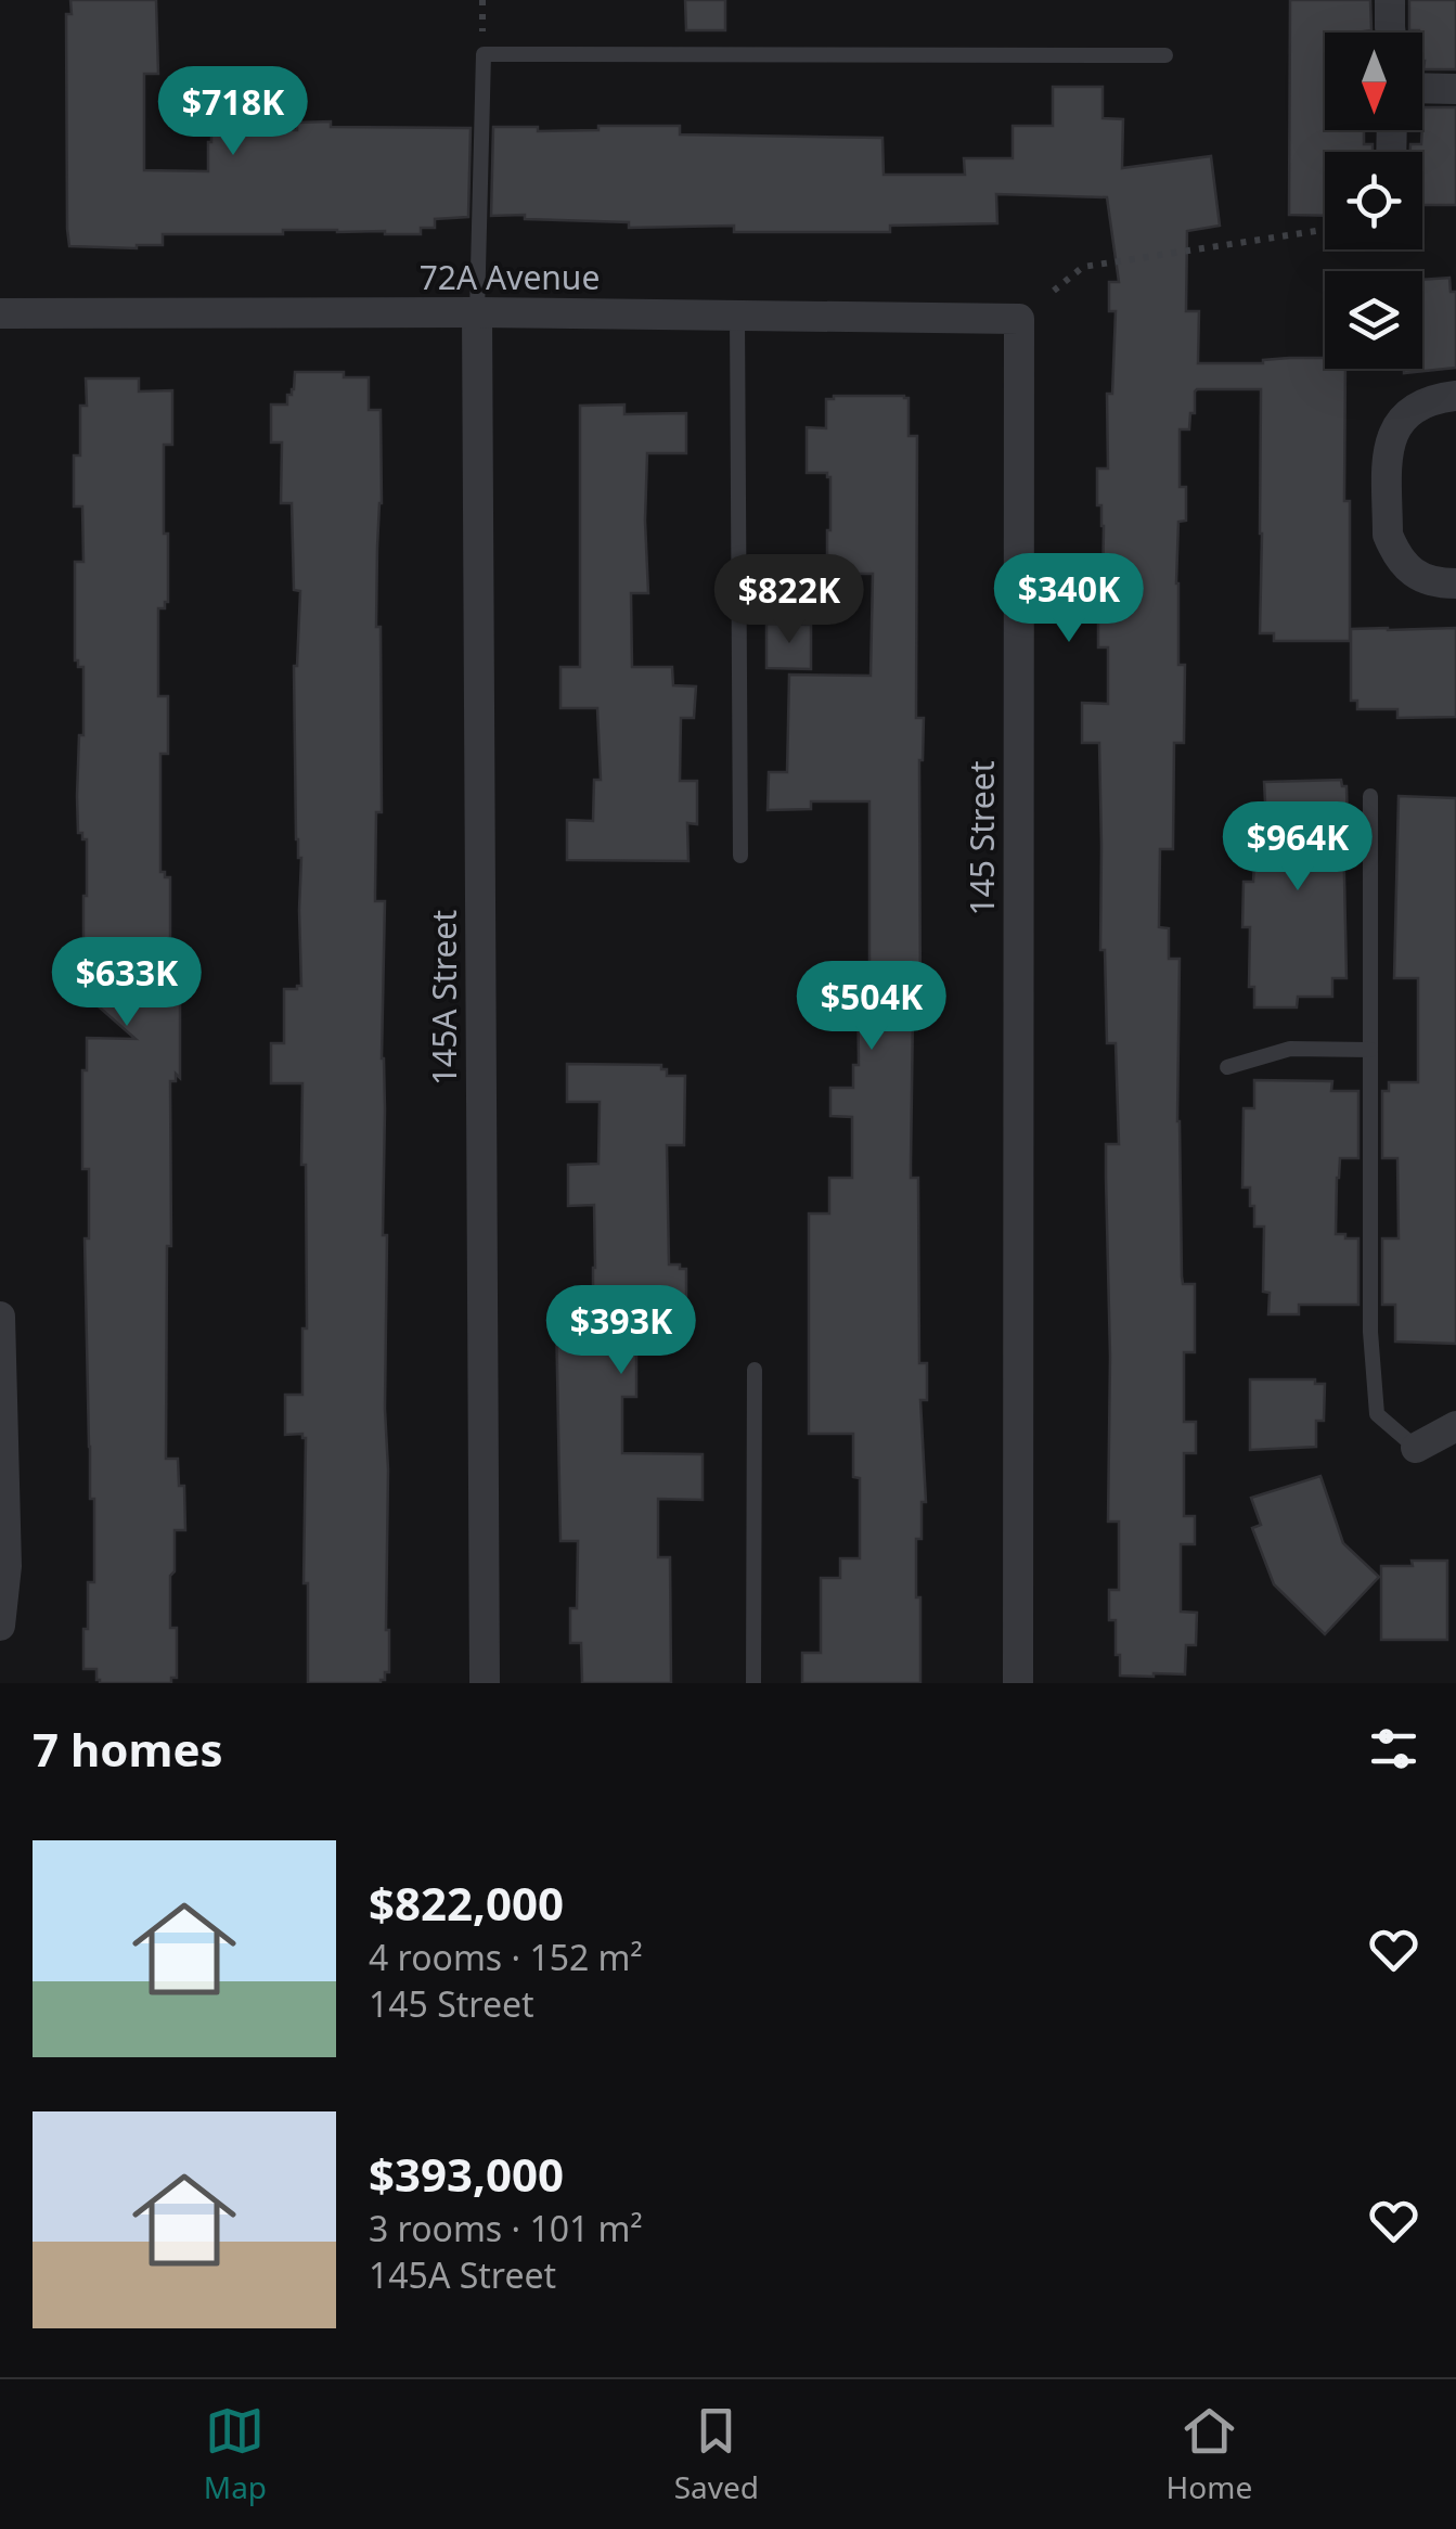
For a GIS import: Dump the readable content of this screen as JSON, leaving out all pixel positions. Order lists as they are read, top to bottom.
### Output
{
  "streets": {
    "street": ["72A Avenue", "145 Street", "145A Street"]
  },
  "crossings": [
    ["72A Avenue", "145 Street"],
    ["72A Avenue", "145A Street"]
  ],
  "north": "bottom",
  "page": {
    "price": [
      "$718K",
      "$340K",
      "$822K",
      "$964K",
      "$633K",
      "$504K",
      "$393K"
    ],
    "heading": "7 homes",
    "list": [
      {
        "name": "$822,000",
        "note": "4 rooms · 152 m² · 145 Street"
      },
      {
        "name": "$393,000",
        "note": "3 rooms · 101 m² · 145A Street"
      }
    ],
    "tabs": ["Map", "Saved", "Home"]
  }
}
